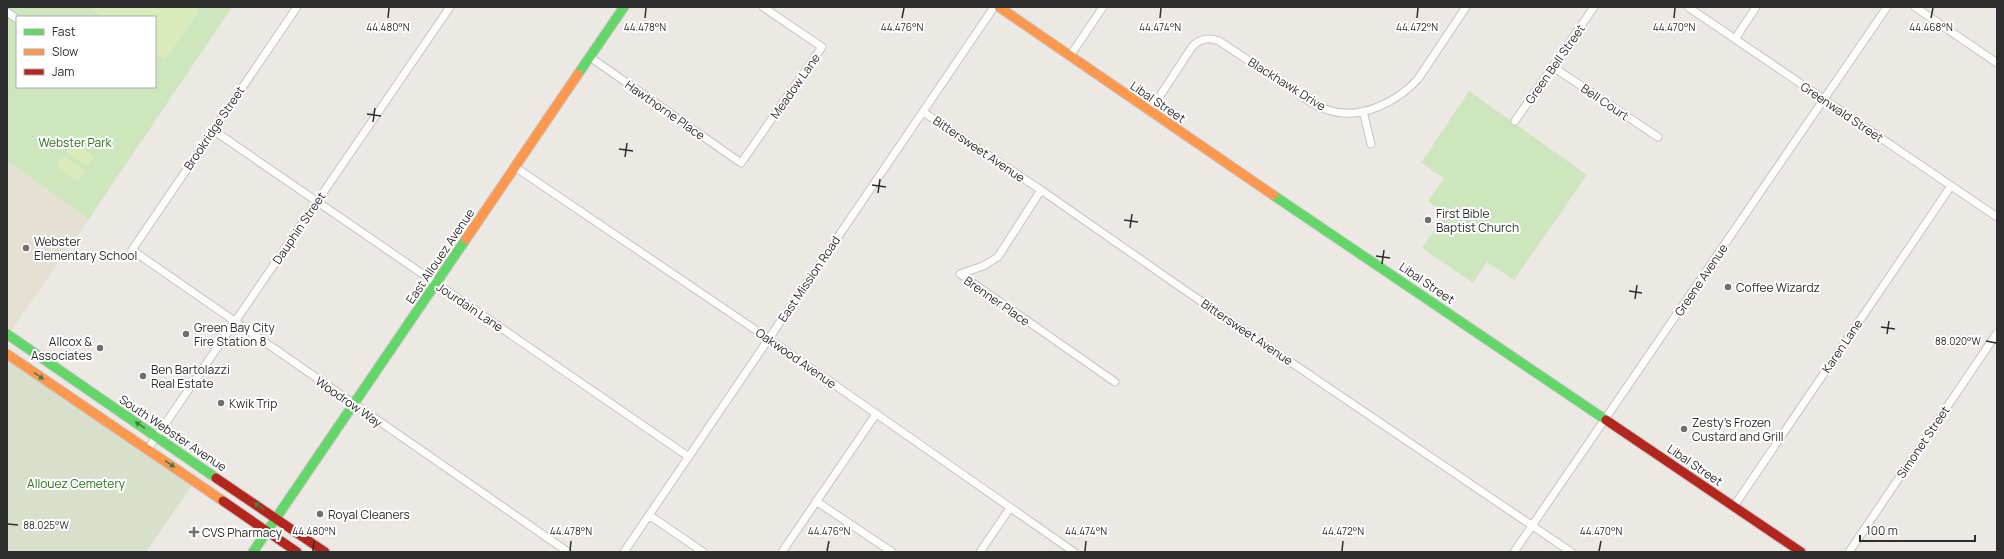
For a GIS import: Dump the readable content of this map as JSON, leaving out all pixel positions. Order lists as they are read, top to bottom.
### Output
{
  "streets": {
    "street": [
      "Green Bell Street",
      "Blackhawk Drive",
      "Meadow Lane",
      "Libal Street",
      "Bell Court",
      "Hawthorne Place",
      "Greenwald Street",
      "Brookridge Street",
      "Bittersweet Avenue",
      "Dauphin Street",
      "East Allouez Avenue",
      "East Mission Road",
      "Greene Avenue",
      "Brenner Place",
      "Jourdain Lane",
      "Karen Lane",
      "Oakwood Avenue",
      "Woodrow Way",
      "South Webster Avenue",
      "Simonet Street"
    ]
  },
  "crossings": [
    ["Green Bell Street", "Bell Court"],
    ["Blackhawk Drive", "Libal Street"],
    ["Meadow Lane", "Hawthorne Place"],
    ["Libal Street", "Greene Avenue"],
    ["Libal Street", "Karen Lane"],
    ["Hawthorne Place", "East Allouez Avenue"],
    ["Greenwald Street", "Greene Avenue"],
    ["Greenwald Street", "Karen Lane"],
    ["Brookridge Street", "Jourdain Lane"],
    ["Brookridge Street", "Woodrow Way"],
    ["Bittersweet Avenue", "East Mission Road"],
    ["Bittersweet Avenue", "Greene Avenue"],
    ["Bittersweet Avenue", "Brenner Place"],
    ["Dauphin Street", "Jourdain Lane"],
    ["Dauphin Street", "Woodrow Way"],
    ["Dauphin Street", "South Webster Avenue"],
    ["East Allouez Avenue", "Jourdain Lane"],
    ["East Allouez Avenue", "Oakwood Avenue"],
    ["East Allouez Avenue", "Woodrow Way"],
    ["East Allouez Avenue", "South Webster Avenue"],
    ["East Mission Road", "Jourdain Lane"],
    ["East Mission Road", "Oakwood Avenue"]
  ],
  "parks": ["Webster Park", "Allouez Cemetery"],
  "places": {
    "other": [
      "First Bible Baptist Church",
      "Webster Elementary School",
      "Coffee Wizardz",
      "Green Bay City Fire Station 8",
      "Allcox & Associates",
      "Ben Bartolazzi Real Estate",
      "Kwik Trip",
      "Zesty's Frozen Custard and Grill",
      "Royal Cleaners"
    ],
    "health": ["CVS Pharmacy"]
  },
  "legend": ["Fast", "Slow", "Jam"],
  "scale_bar": "100 m",
  "coordinates": [
    "44.480°N",
    "44.478°N",
    "44.476°N",
    "44.474°N",
    "44.472°N",
    "44.470°N",
    "44.468°N",
    "88.020°W",
    "88.025°W"
  ]
}
